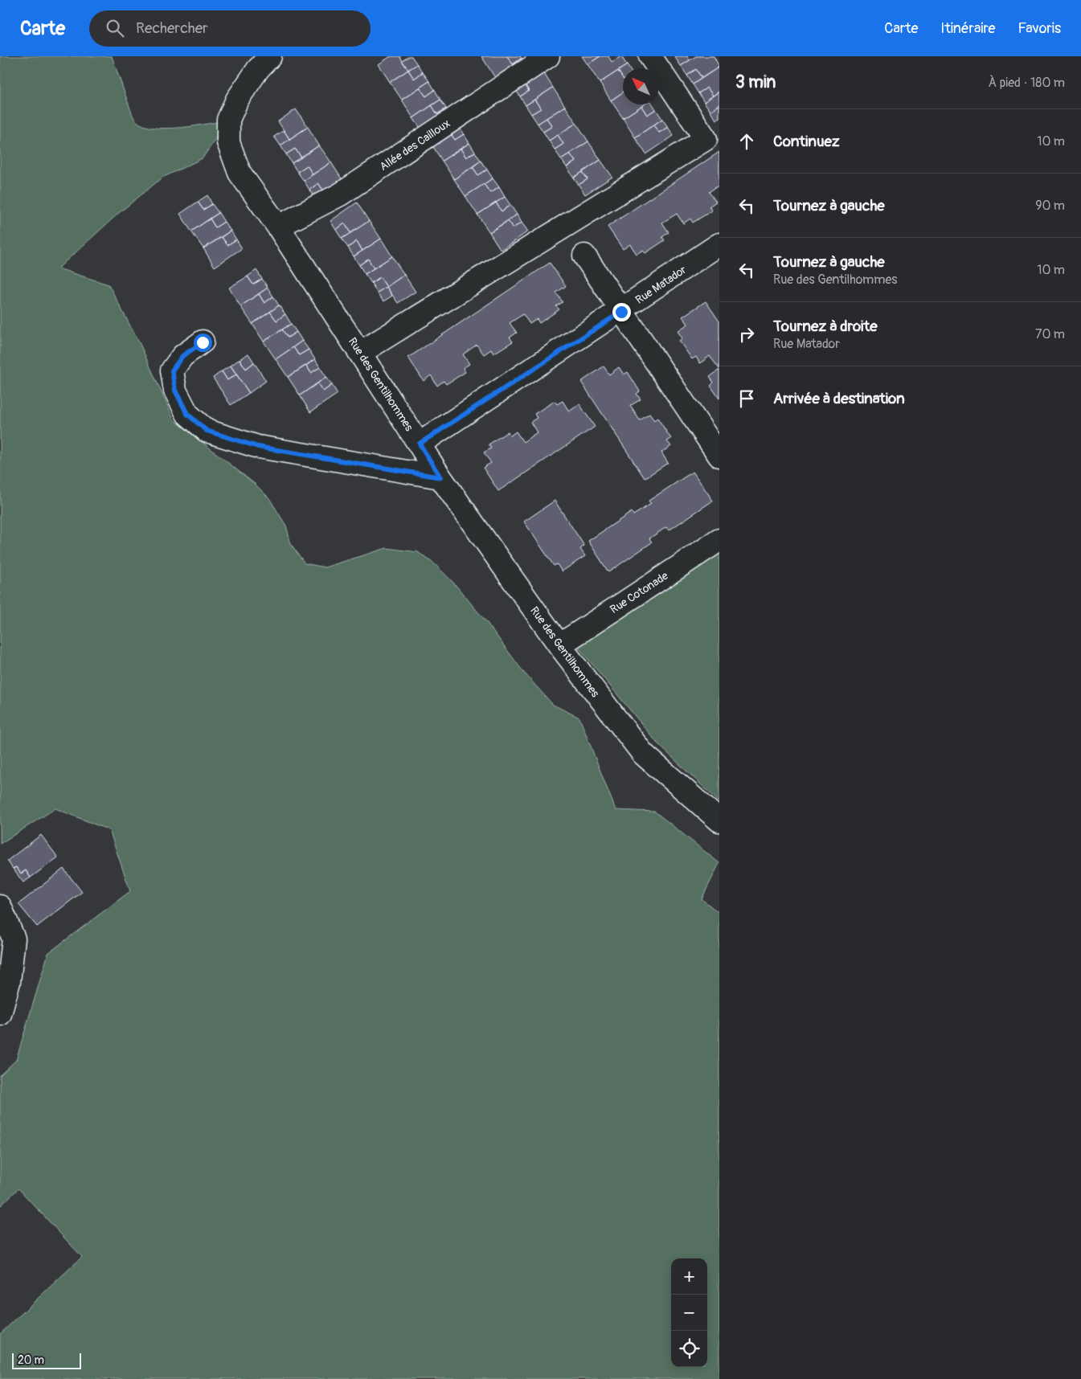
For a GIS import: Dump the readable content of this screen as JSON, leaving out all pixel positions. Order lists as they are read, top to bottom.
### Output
{
  "streets": {
    "street": [
      "Allée des Cailloux",
      "Rue Matador",
      "Rue des Gentilhommes",
      "Rue Cotonade"
    ]
  },
  "crossings": [
    ["Allée des Cailloux", "Rue des Gentilhommes"],
    ["Rue Matador", "Rue des Gentilhommes"],
    ["Rue des Gentilhommes", "Rue Cotonade"]
  ],
  "scale_bar": "20 m",
  "north": "top left",
  "page": {
    "header": "Carte",
    "search": "Rechercher",
    "nav": ["Carte", "Itinéraire", "Favoris"],
    "heading": ["3 min", "À pied · 180 m"],
    "list": [
      ["Continuez", "10 m"],
      ["Tournez à gauche", "90 m"],
      ["Tournez à gauche", "Rue des Gentilhommes", "10 m"],
      ["Tournez à droite", "Rue Matador", "70 m"],
      "Arrivée à destination"
    ],
    "map_buttons": ["+", "−"],
    "scale": "20 m"
  }
}
